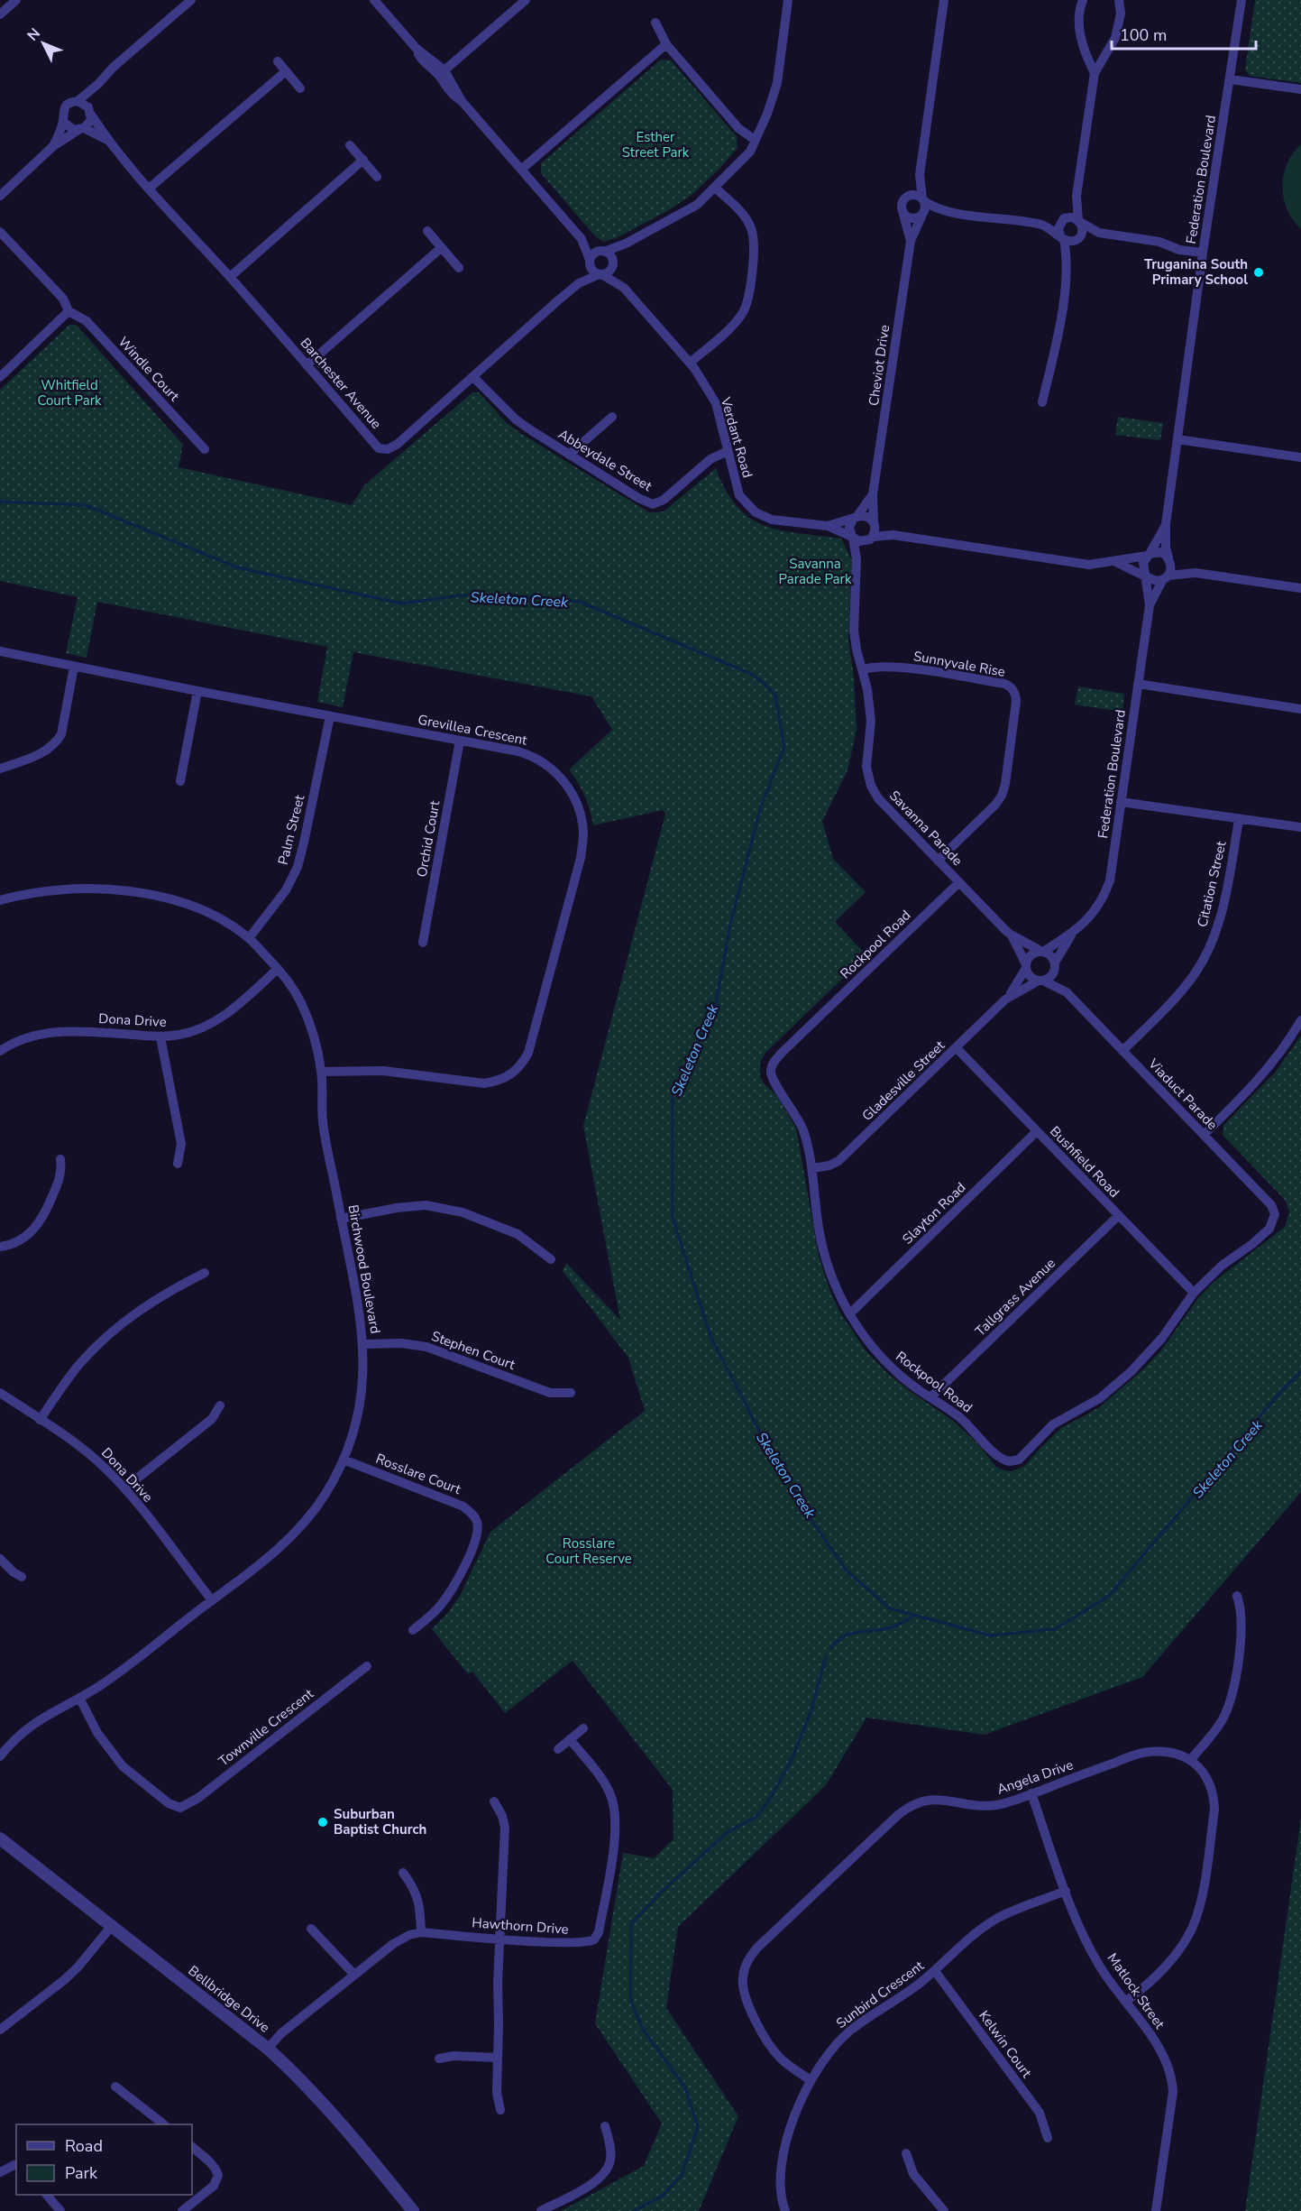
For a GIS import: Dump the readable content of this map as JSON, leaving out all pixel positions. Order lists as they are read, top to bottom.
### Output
{
  "streets": {
    "street": [
      "Federation Boulevard",
      "Cheviot Drive",
      "Windle Court",
      "Barchester Avenue",
      "Verdant Road",
      "Abbeydale Street",
      "Sunnyvale Rise",
      "Grevillea Crescent",
      "Savanna Parade",
      "Palm Street",
      "Orchid Court",
      "Citation Street",
      "Rockpool Road",
      "Dona Drive",
      "Gladesville Street",
      "Viaduct Parade",
      "Bushfield Road",
      "Slayton Road",
      "Birchwood Boulevard",
      "Tallgrass Avenue",
      "Stephen Court",
      "Rosslare Court",
      "Townville Crescent",
      "Angela Drive",
      "Hawthorn Drive",
      "Matlock Street",
      "Sunbird Crescent",
      "Bellbridge Drive",
      "Kelwin Court"
    ]
  },
  "crossings": [
    ["Federation Boulevard", "Savanna Parade"],
    ["Federation Boulevard", "Gladesville Street"],
    ["Federation Boulevard", "Viaduct Parade"],
    ["Cheviot Drive", "Verdant Road"],
    ["Cheviot Drive", "Savanna Parade"],
    ["Barchester Avenue", "Verdant Road"],
    ["Barchester Avenue", "Abbeydale Street"],
    ["Verdant Road", "Abbeydale Street"],
    ["Verdant Road", "Savanna Parade"],
    ["Sunnyvale Rise", "Savanna Parade"],
    ["Grevillea Crescent", "Palm Street"],
    ["Grevillea Crescent", "Orchid Court"],
    ["Grevillea Crescent", "Birchwood Boulevard"],
    ["Savanna Parade", "Rockpool Road"],
    ["Savanna Parade", "Gladesville Street"],
    ["Savanna Parade", "Viaduct Parade"],
    ["Palm Street", "Birchwood Boulevard"],
    ["Citation Street", "Viaduct Parade"],
    ["Rockpool Road", "Gladesville Street"],
    ["Rockpool Road", "Viaduct Parade"],
    ["Rockpool Road", "Bushfield Road"],
    ["Rockpool Road", "Slayton Road"],
    ["Rockpool Road", "Tallgrass Avenue"],
    ["Dona Drive", "Birchwood Boulevard"],
    ["Gladesville Street", "Viaduct Parade"],
    ["Gladesville Street", "Bushfield Road"],
    ["Bushfield Road", "Slayton Road"],
    ["Bushfield Road", "Tallgrass Avenue"],
    ["Birchwood Boulevard", "Stephen Court"],
    ["Birchwood Boulevard", "Rosslare Court"],
    ["Angela Drive", "Matlock Street"],
    ["Angela Drive", "Sunbird Crescent"],
    ["Hawthorn Drive", "Bellbridge Drive"],
    ["Matlock Street", "Sunbird Crescent"],
    ["Sunbird Crescent", "Kelwin Court"]
  ],
  "water": ["Skeleton Creek"],
  "parks": [
    "Esther Street Park",
    "Whitfield Court Park",
    "Savanna Parade Park",
    "Rosslare Court Reserve"
  ],
  "places": ["Truganina South Primary School", "Suburban Baptist Church"],
  "legend": ["Road", "Park"],
  "scale_bar": "100 m",
  "north": "top left"
}
